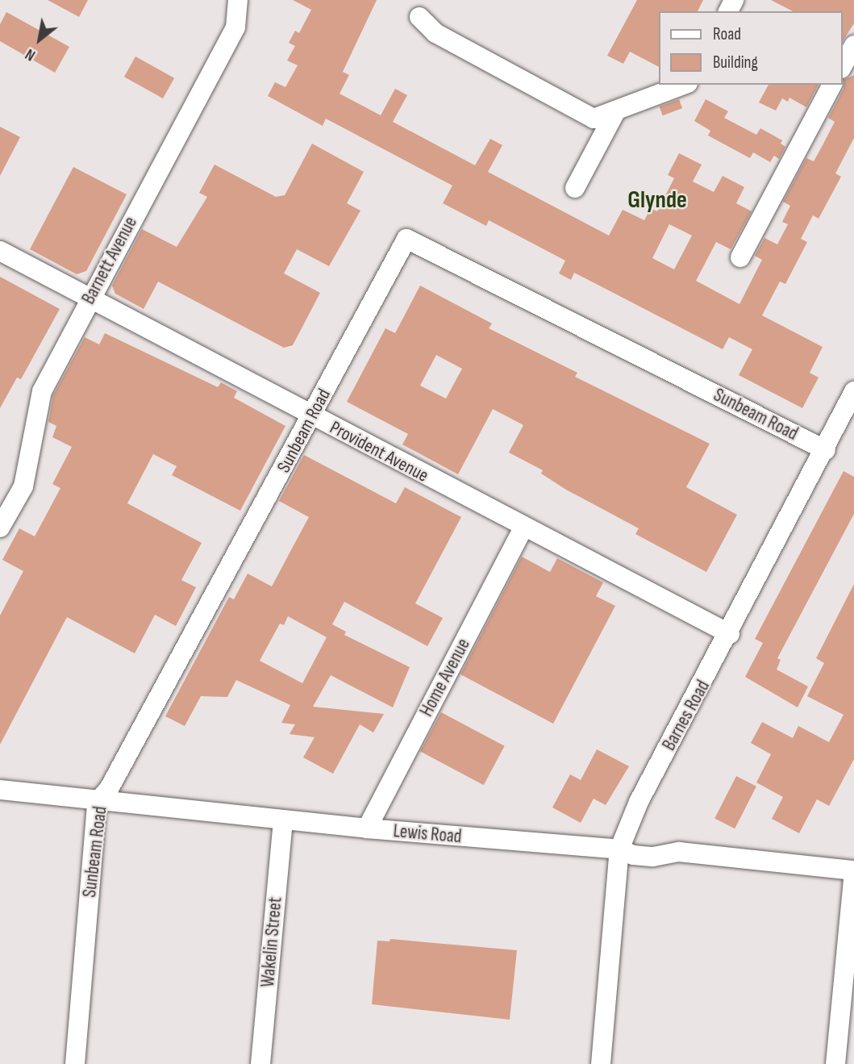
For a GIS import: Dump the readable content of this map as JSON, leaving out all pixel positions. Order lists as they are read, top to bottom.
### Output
{
  "streets": {
    "street": [
      "Barnett Avenue",
      "Sunbeam Road",
      "Provident Avenue",
      "Home Avenue",
      "Barnes Road",
      "Lewis Road",
      "Wakelin Street"
    ]
  },
  "crossings": [
    ["Barnett Avenue", "Provident Avenue"],
    ["Sunbeam Road", "Provident Avenue"],
    ["Sunbeam Road", "Barnes Road"],
    ["Sunbeam Road", "Lewis Road"],
    ["Provident Avenue", "Home Avenue"],
    ["Provident Avenue", "Barnes Road"],
    ["Home Avenue", "Lewis Road"],
    ["Barnes Road", "Lewis Road"],
    ["Lewis Road", "Wakelin Street"]
  ],
  "districts": ["Glynde"],
  "legend": ["Road", "Building"],
  "north": "bottom left"
}
